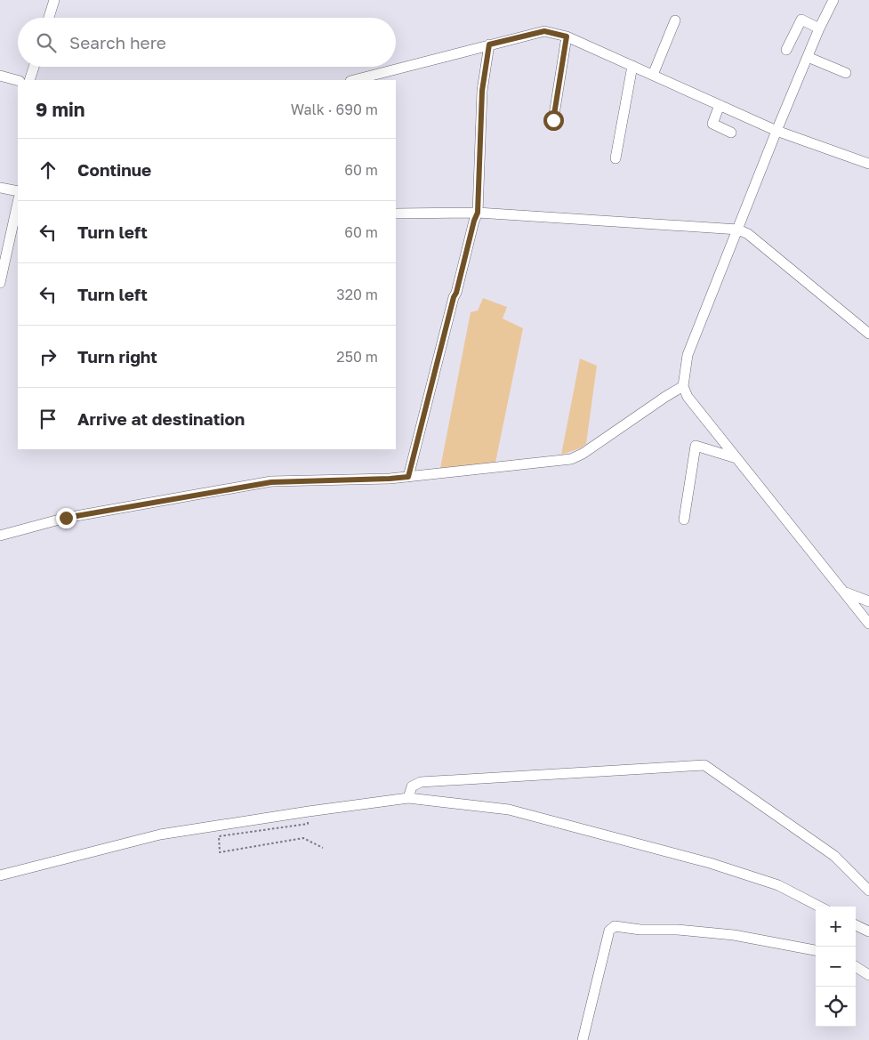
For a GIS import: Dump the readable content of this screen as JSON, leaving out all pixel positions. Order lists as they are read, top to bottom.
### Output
{
  "page": {
    "search": "Search here",
    "heading": ["9 min", "Walk · 690 m"],
    "list": [
      ["Continue", "60 m"],
      ["Turn left", "60 m"],
      ["Turn left", "320 m"],
      ["Turn right", "250 m"],
      "Arrive at destination"
    ],
    "map_buttons": ["+", "−"]
  }
}
